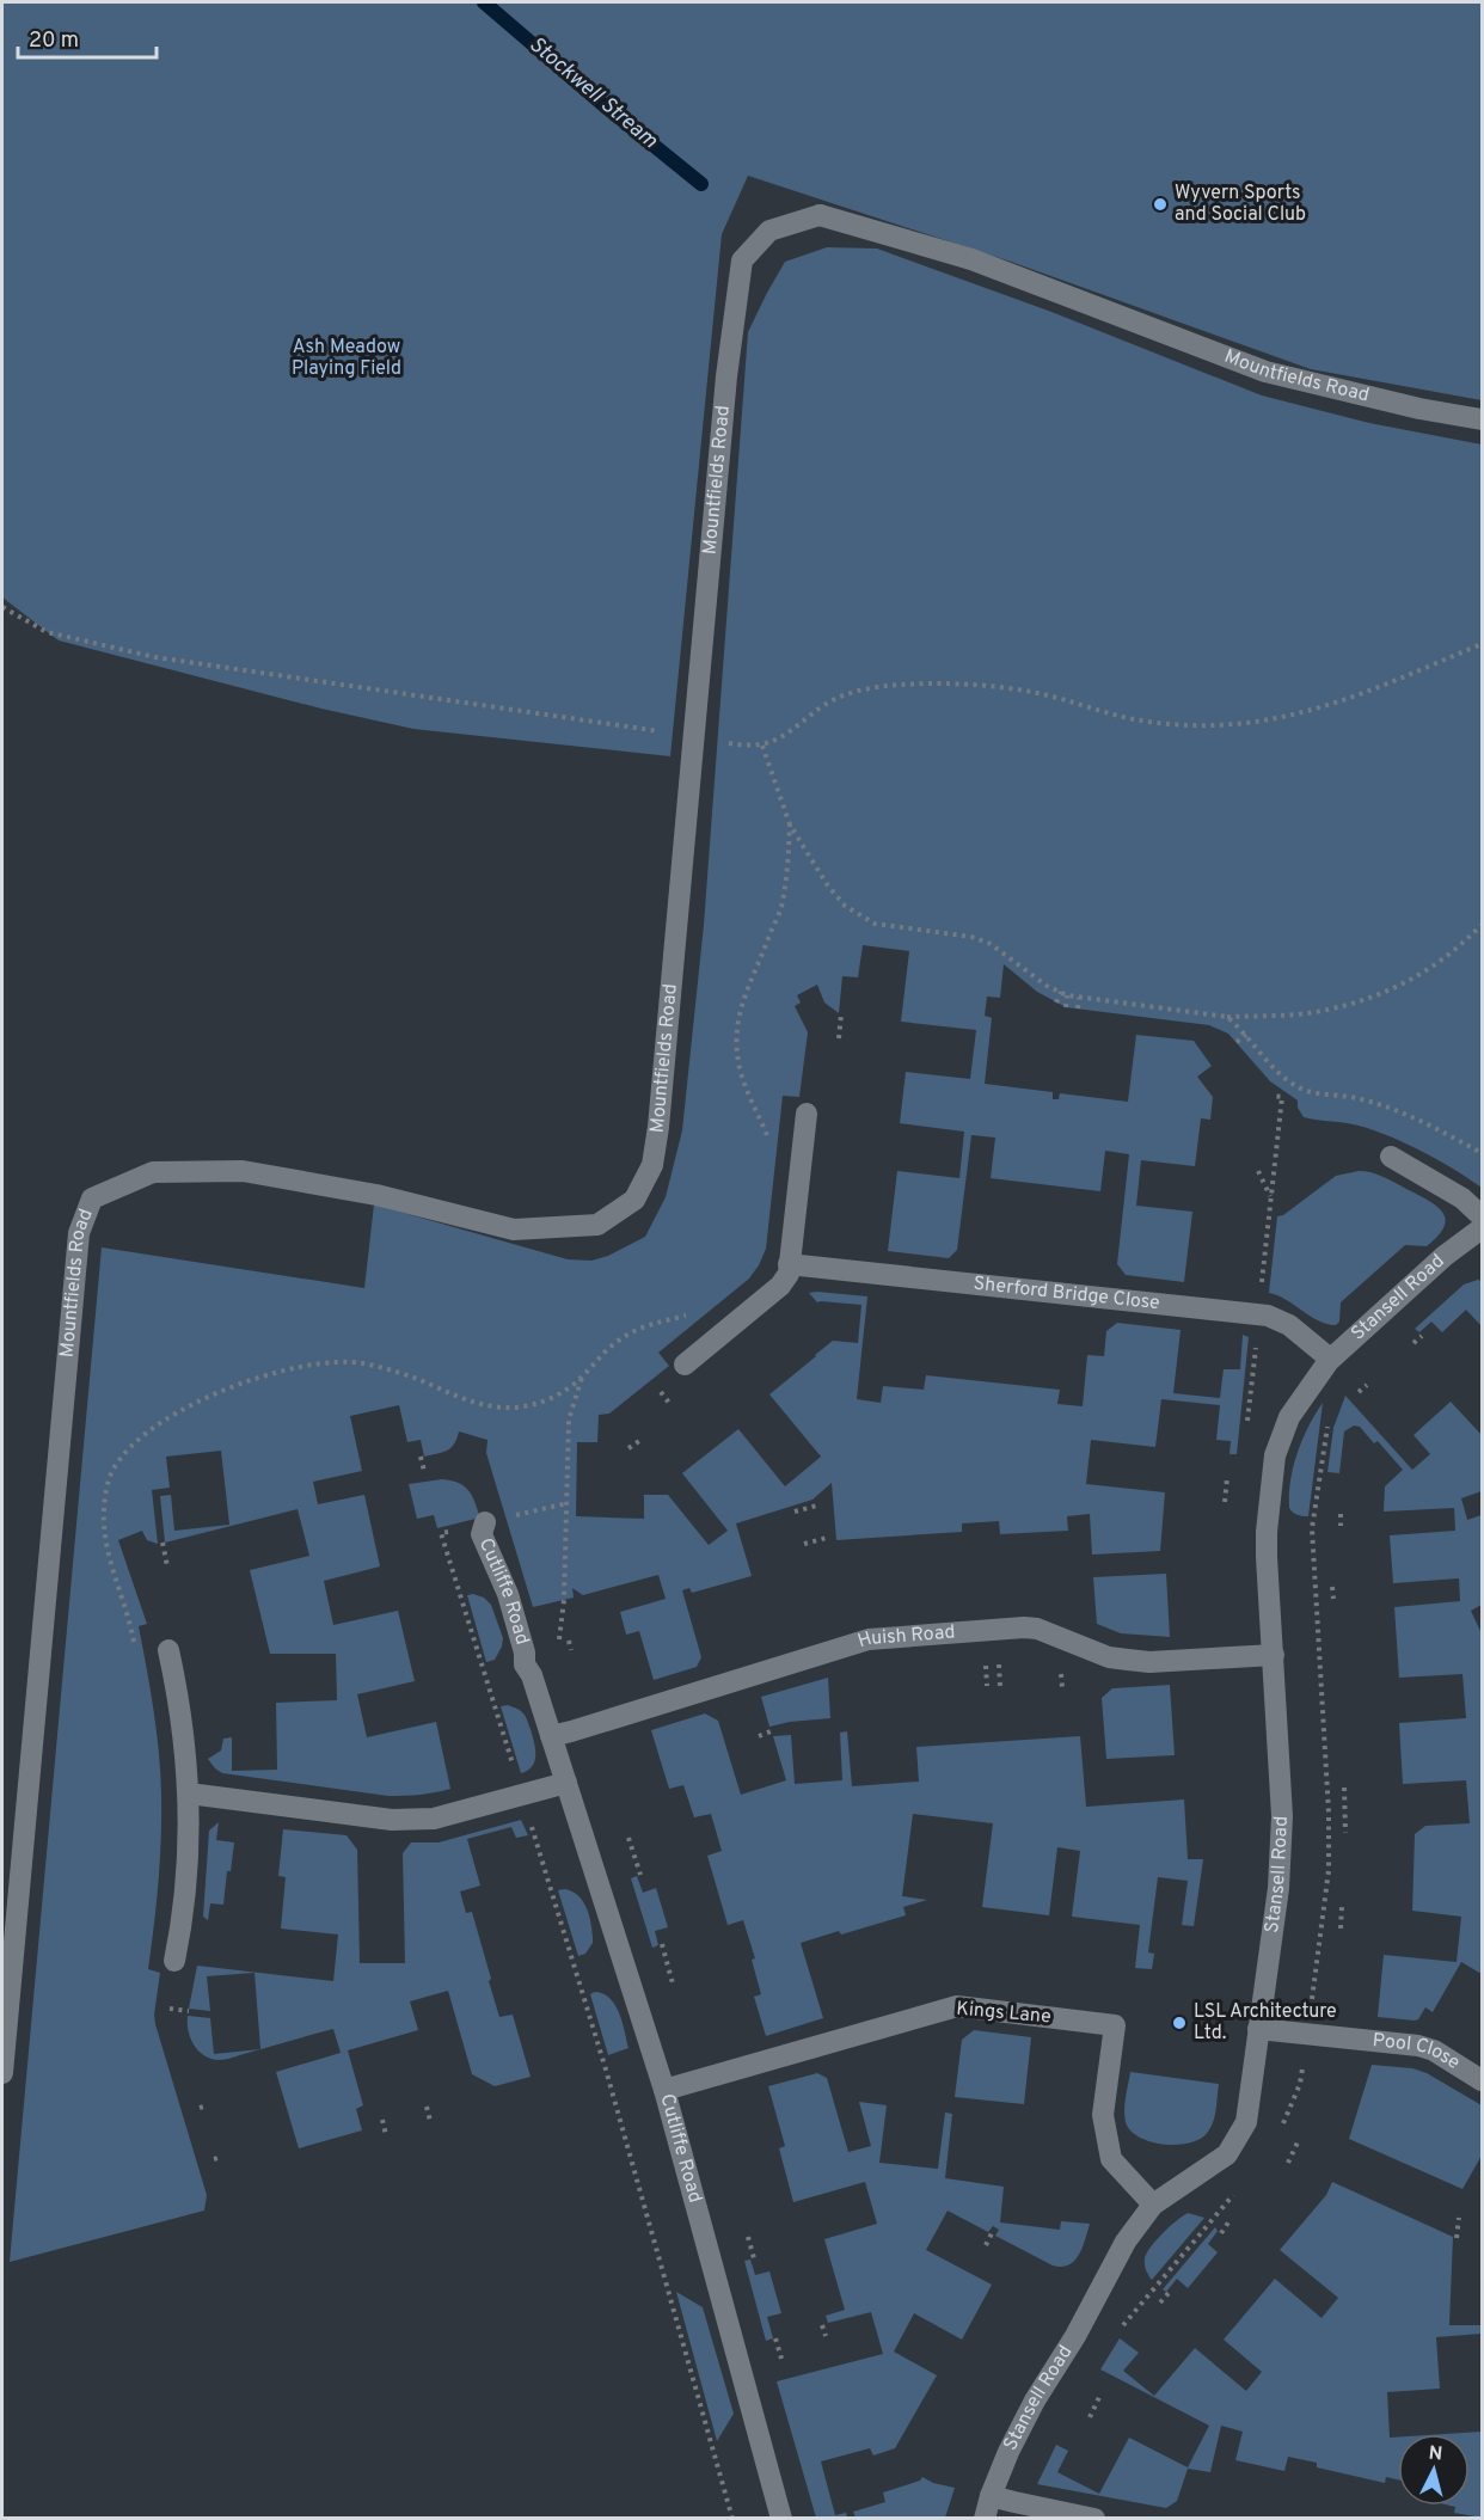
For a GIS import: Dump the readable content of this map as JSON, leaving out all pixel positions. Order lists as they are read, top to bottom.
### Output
{
  "streets": {
    "street": [
      "Mountfields Road",
      "Sherford Bridge Close",
      "Stansell Road",
      "Cutliffe Road",
      "Huish Road",
      "Kings Lane",
      "Pool Close"
    ]
  },
  "crossings": [
    ["Sherford Bridge Close", "Stansell Road"],
    ["Stansell Road", "Huish Road"],
    ["Stansell Road", "Kings Lane"],
    ["Stansell Road", "Pool Close"],
    ["Cutliffe Road", "Huish Road"],
    ["Cutliffe Road", "Kings Lane"]
  ],
  "water": ["Stockwell Stream"],
  "parks": ["Ash Meadow Playing Field"],
  "places": ["Wyvern Sports and Social Club", "LSL Architecture Ltd."],
  "scale_bar": "20 m",
  "north": "top"
}
